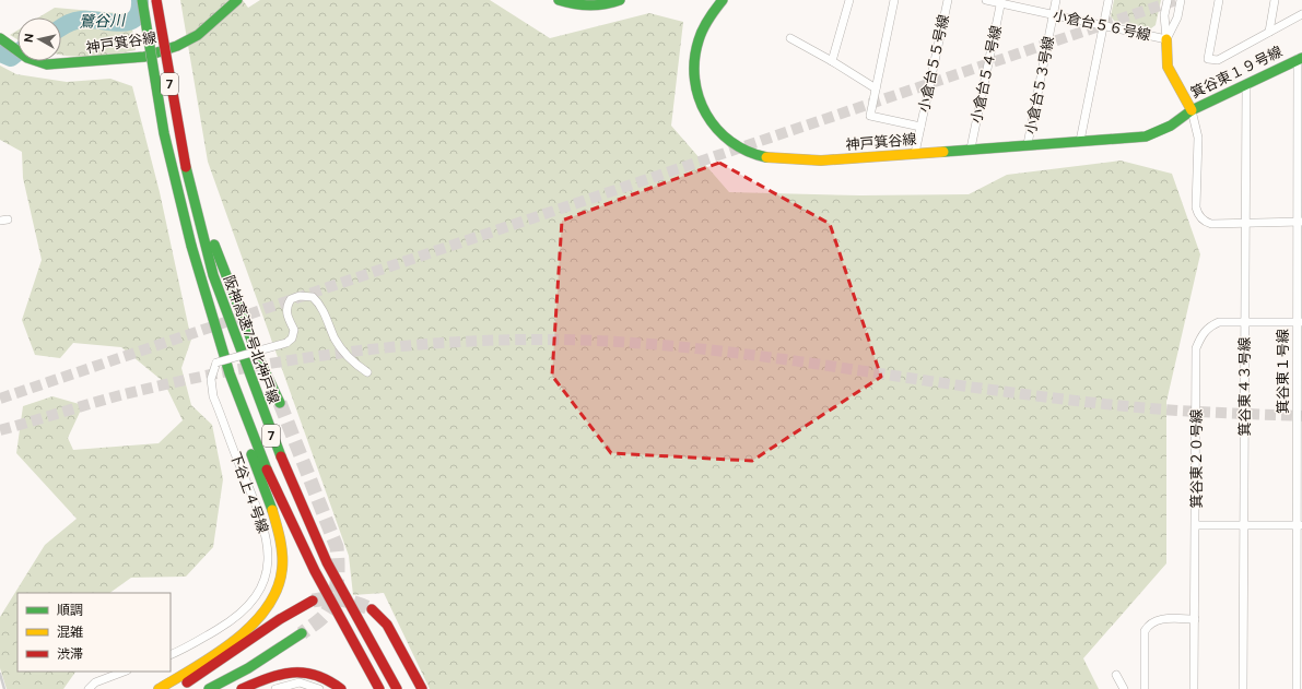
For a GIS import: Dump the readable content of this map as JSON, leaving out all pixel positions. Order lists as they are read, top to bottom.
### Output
{
  "streets": {
    "main road": [
      "神戸箕谷線",
      "箕谷東１９号線",
      "7",
      "阪神高速7号北神戸線"
    ],
    "street": [
      "小倉台５６号線",
      "小倉台５５号線",
      "小倉台５４号線",
      "小倉台５３号線",
      "箕谷東１号線",
      "箕谷東４３号線",
      "箕谷東２０号線",
      "下谷上４号線"
    ]
  },
  "crossings": [
    ["小倉台５６号線", "小倉台５４号線"],
    ["小倉台５６号線", "小倉台５３号線"],
    ["神戸箕谷線", "小倉台５５号線"],
    ["神戸箕谷線", "箕谷東１９号線"],
    ["神戸箕谷線", "小倉台５４号線"],
    ["神戸箕谷線", "小倉台５３号線"],
    ["箕谷東１９号線", "箕谷東１号線"],
    ["箕谷東１９号線", "箕谷東４３号線"],
    ["7", "阪神高速7号北神戸線"],
    ["箕谷東１号線", "箕谷東２０号線"],
    ["箕谷東４３号線", "箕谷東２０号線"]
  ],
  "water": ["鷺谷川"],
  "legend": ["順調", "混雑", "渋滞"],
  "north": "left"
}
